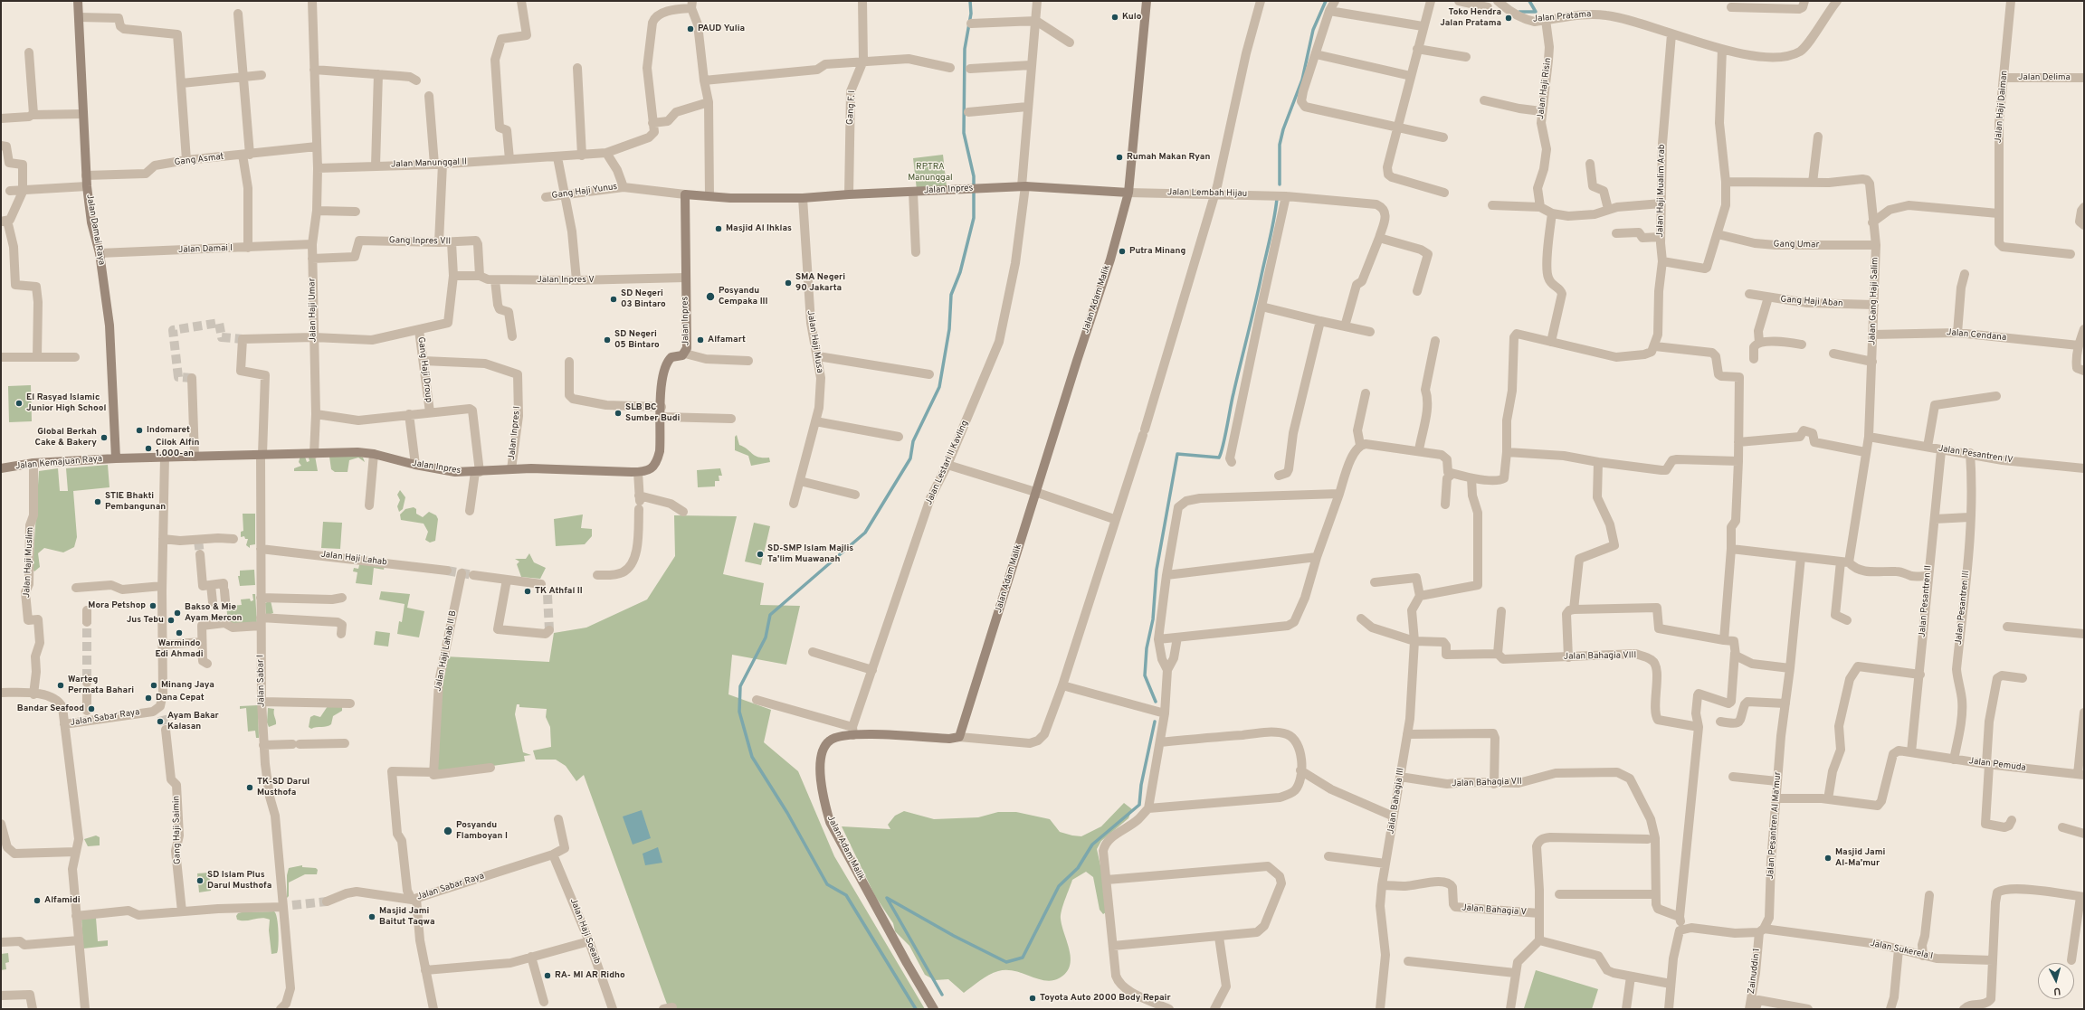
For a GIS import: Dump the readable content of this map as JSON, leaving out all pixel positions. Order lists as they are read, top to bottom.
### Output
{
  "streets": {
    "street": [
      "Jalan Pratama",
      "Jalan Delima",
      "Jalan Haji Risin",
      "Jalan Haji Daiman",
      "Gang F. I",
      "Gang Asmat",
      "Jalan Manunggal II",
      "Jalan Inpres",
      "Jalan Haji Mualim Arab",
      "Gang Haji Yunus",
      "Jalan Lembah Hijau",
      "Jalan Damai Raya",
      "Gang Inpres VII",
      "Gang Umar",
      "Jalan Damai I",
      "Jalan Inpres V",
      "Jalan Adam Malik",
      "Jalan Gang Haji Salim",
      "Gang Haji Aban",
      "Jalan Haji Umar",
      "Jalan Cendana",
      "Jalan Haji Musa",
      "Gang Haji Droup",
      "Jalan Inpres I",
      "Jalan Pesantren IV",
      "Jalan Kemajuan Raya",
      "Jalan Lestari II Kavling",
      "Jalan Haji Lahab",
      "Jalan Haji Muslim",
      "Jalan Pesantren II",
      "Jalan Pesantren III",
      "Jalan Haji Lahab II B",
      "Jalan Bahagia VIII",
      "Jalan Sabar I",
      "Jalan Sabar Raya",
      "Jalan Pemuda",
      "Jalan Bahagia VII",
      "Jalan Bahagia III",
      "Jalan Pesantren Al Ma'mur",
      "Gang Haji Saimin",
      "Jalan Bahagia V",
      "Jalan Haji Soeaib",
      "Jalan Sukerela I",
      "Zainuddin 1"
    ]
  },
  "crossings": [
    ["Jalan Pratama", "Jalan Haji Risin"],
    ["Jalan Pratama", "Jalan Haji Mualim Arab"],
    ["Jalan Delima", "Jalan Haji Daiman"],
    ["Gang F. I", "Jalan Inpres"],
    ["Gang Asmat", "Jalan Damai Raya"],
    ["Jalan Manunggal II", "Jalan Haji Umar"],
    ["Jalan Inpres", "Jalan Lembah Hijau"],
    ["Jalan Inpres", "Jalan Damai Raya"],
    ["Jalan Inpres", "Jalan Inpres V"],
    ["Jalan Inpres", "Jalan Adam Malik"],
    ["Jalan Inpres", "Jalan Haji Umar"],
    ["Jalan Inpres", "Jalan Haji Musa"],
    ["Jalan Inpres", "Jalan Inpres I"],
    ["Jalan Inpres", "Jalan Kemajuan Raya"],
    ["Jalan Inpres", "Jalan Lestari II Kavling"],
    ["Jalan Inpres", "Jalan Sabar I"],
    ["Jalan Lembah Hijau", "Jalan Adam Malik"],
    ["Jalan Damai Raya", "Jalan Damai I"],
    ["Jalan Damai Raya", "Jalan Kemajuan Raya"],
    ["Gang Inpres VII", "Jalan Inpres V"],
    ["Gang Inpres VII", "Jalan Haji Umar"],
    ["Gang Inpres VII", "Gang Haji Droup"],
    ["Gang Umar", "Jalan Gang Haji Salim"],
    ["Jalan Damai I", "Jalan Haji Umar"],
    ["Jalan Inpres V", "Gang Haji Droup"],
    ["Jalan Adam Malik", "Jalan Lestari II Kavling"],
    ["Jalan Gang Haji Salim", "Gang Haji Aban"],
    ["Jalan Gang Haji Salim", "Jalan Cendana"],
    ["Jalan Gang Haji Salim", "Jalan Pesantren IV"],
    ["Jalan Haji Umar", "Jalan Sabar I"],
    ["Gang Haji Droup", "Jalan Inpres I"],
    ["Jalan Pesantren IV", "Jalan Pesantren II"],
    ["Jalan Pesantren IV", "Jalan Pesantren III"],
    ["Jalan Kemajuan Raya", "Jalan Haji Muslim"],
    ["Jalan Haji Lahab", "Jalan Sabar I"],
    ["Jalan Pesantren II", "Jalan Pemuda"],
    ["Jalan Pesantren III", "Jalan Pemuda"],
    ["Jalan Bahagia VIII", "Jalan Bahagia III"],
    ["Jalan Sabar Raya", "Jalan Haji Soeaib"],
    ["Jalan Bahagia VII", "Jalan Bahagia III"],
    ["Jalan Bahagia III", "Jalan Bahagia V"],
    ["Jalan Pesantren Al Ma'mur", "Jalan Sukerela I"],
    ["Jalan Pesantren Al Ma'mur", "Zainuddin 1"],
    ["Jalan Sukerela I", "Zainuddin 1"]
  ],
  "parks": ["RPTRA Manunggal"],
  "places": [
    "Kulo",
    "Toko Hendra Jalan Pratama",
    "PAUD Yulia",
    "Rumah Makan Ryan",
    "Masjid Al Ihklas",
    "Putra Minang",
    "SMA Negeri 90 Jakarta",
    "Posyandu Cempaka III",
    "SD Negeri 03 Bintaro",
    "SD Negeri 05 Bintaro",
    "Alfamart",
    "El Rasyad Islamic Junior High School",
    "SLB BC Sumber Budi",
    "Indomaret",
    "Global Berkah Cake & Bakery",
    "Cilok Alfin 1.000-an",
    "STIE Bhakti Pembangunan",
    "SD-SMP Islam Majlis Ta'lim Muawanah",
    "TK Athfal II",
    "Mora Petshop",
    "Bakso & Mie Ayam Mercon",
    "Jus Tebu",
    "Warmindo Edi Ahmadi",
    "Warteg Permata Bahari",
    "Minang Jaya",
    "Dana Cepat",
    "Bandar Seafood",
    "Ayam Bakar Kalasan",
    "TK-SD Darul Musthofa",
    "Posyandu Flamboyan I",
    "Masjid Jami Al-Ma'mur",
    "SD Islam Plus Darul Musthofa",
    "Alfamidi",
    "Masjid Jami Baitut Taqwa",
    "RA- MI AR Ridho",
    "Toyota Auto 2000 Body Repair"
  ],
  "north": "bottom"
}
